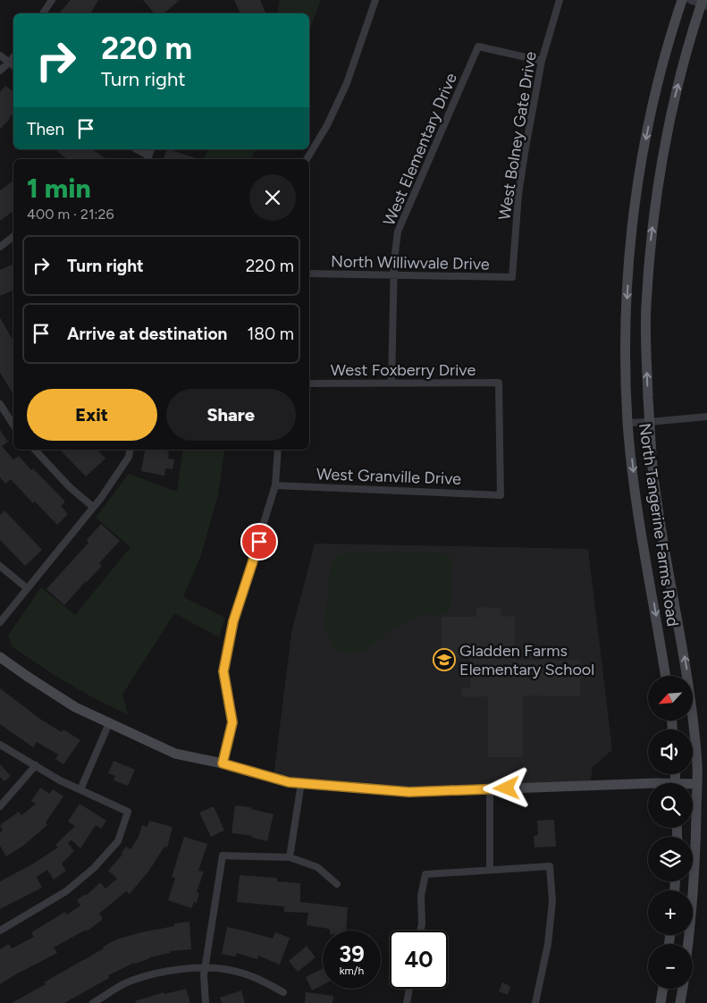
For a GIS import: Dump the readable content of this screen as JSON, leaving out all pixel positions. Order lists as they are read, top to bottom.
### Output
{
  "streets": {
    "main road": ["North Tangerine Farms Road"],
    "street": [
      "West Bolney Gate Drive",
      "West Elementary Drive",
      "North Williwvale Drive",
      "West Foxberry Drive",
      "West Granville Drive"
    ]
  },
  "crossings": [
    ["West Bolney Gate Drive", "West Elementary Drive"],
    ["West Bolney Gate Drive", "North Williwvale Drive"],
    ["West Elementary Drive", "North Williwvale Drive"],
    ["West Elementary Drive", "West Foxberry Drive"],
    ["West Foxberry Drive", "West Granville Drive"]
  ],
  "places": {
    "school or university": ["Gladden Farms Elementary School"]
  },
  "north": "bottom left",
  "page": {
    "turn": ["220 m", "Turn right"],
    "then": "Then",
    "heading": ["1 min", "400 m · 21:26"],
    "list": [
      {
        "name": "Turn right",
        "value": "220 m"
      },
      {
        "name": "Arrive at destination",
        "value": "180 m"
      }
    ],
    "buttons": ["Exit", "Share"],
    "map_buttons": ["+", "−"],
    "speed": "39 km/h",
    "limit": "40"
  }
}
